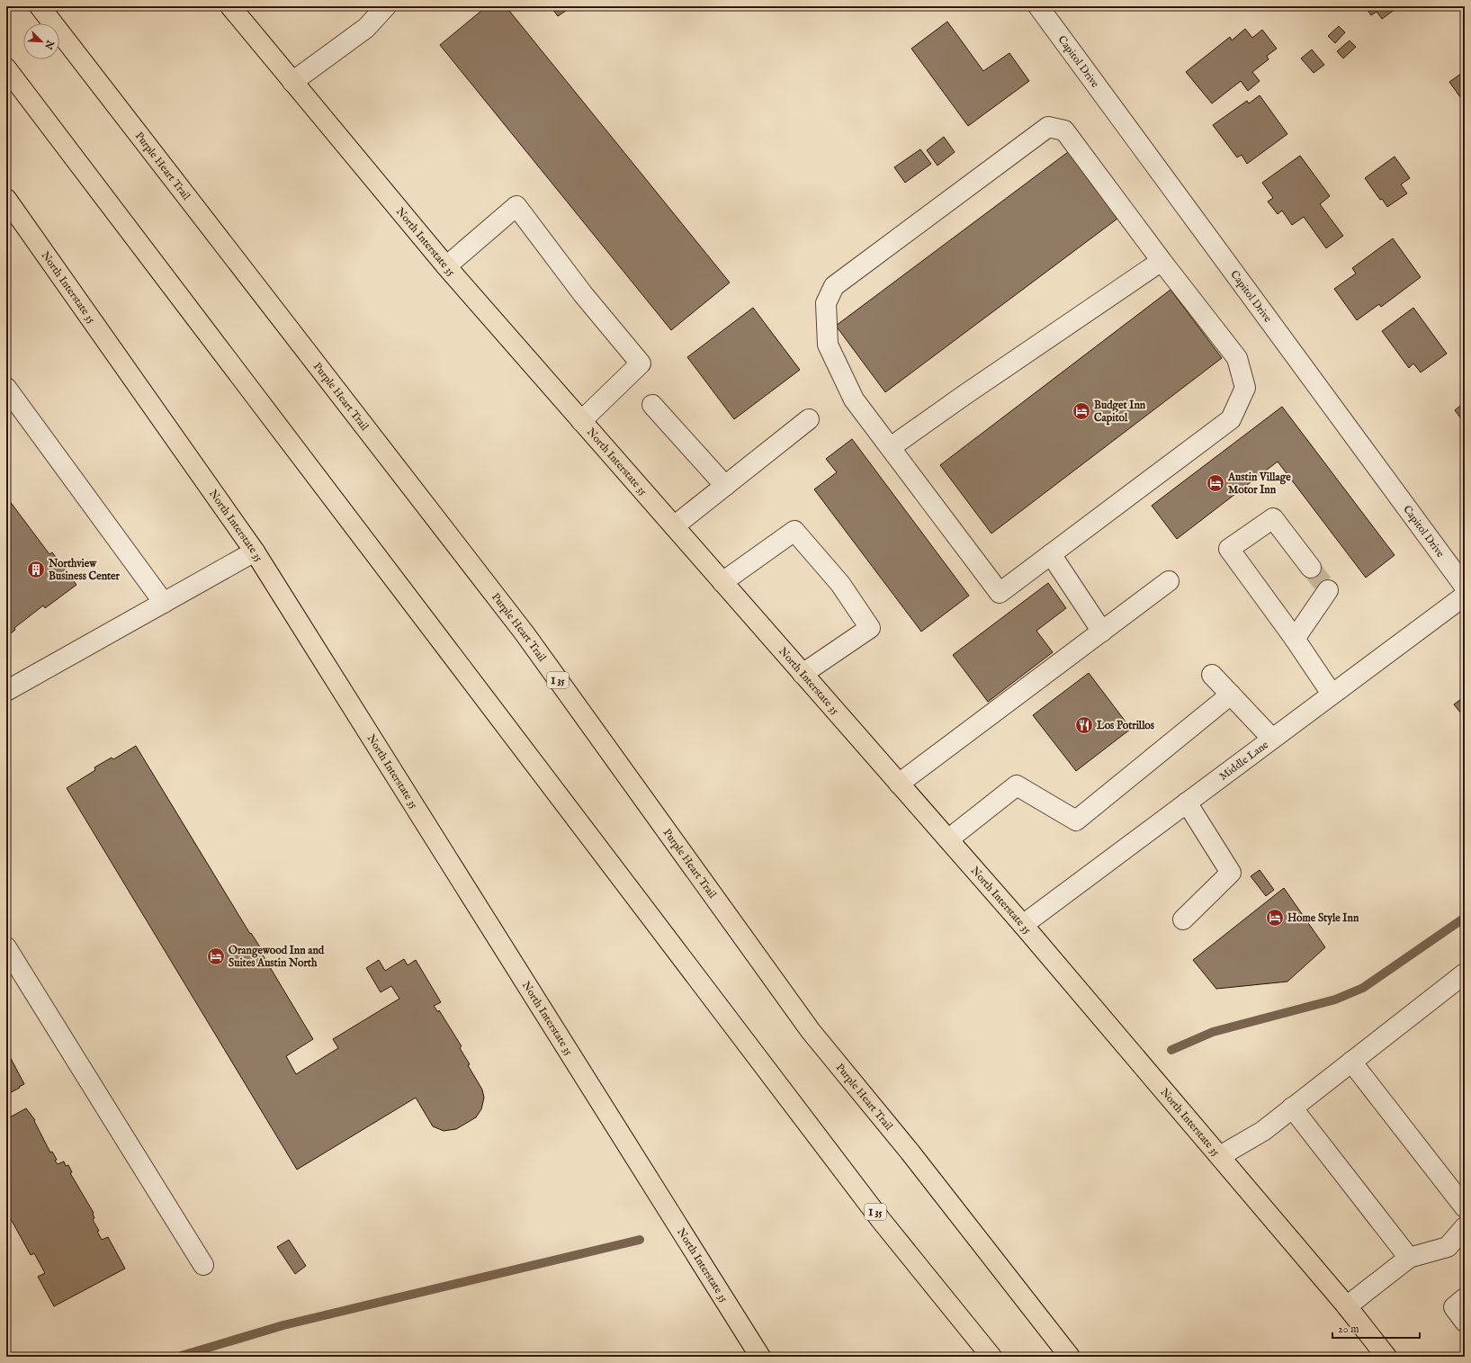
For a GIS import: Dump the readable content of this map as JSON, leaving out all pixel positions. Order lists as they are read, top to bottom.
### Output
{
  "streets": {
    "main road": ["Purple Heart Trail", "North Interstate 35", "I 35"],
    "street": ["Capitol Drive", "Middle Lane"]
  },
  "crossings": [
    ["North Interstate 35", "Middle Lane"]
  ],
  "places": {
    "hotel": [
      "Budget Inn Capitol",
      "Austin Village Motor Inn",
      "Home Style Inn",
      "Orangewood Inn and Suites Austin North"
    ],
    "building": ["Northview Business Center"],
    "restaurant": ["Los Potrillos"]
  },
  "scale_bar": "20 m",
  "north": "bottom right"
}
